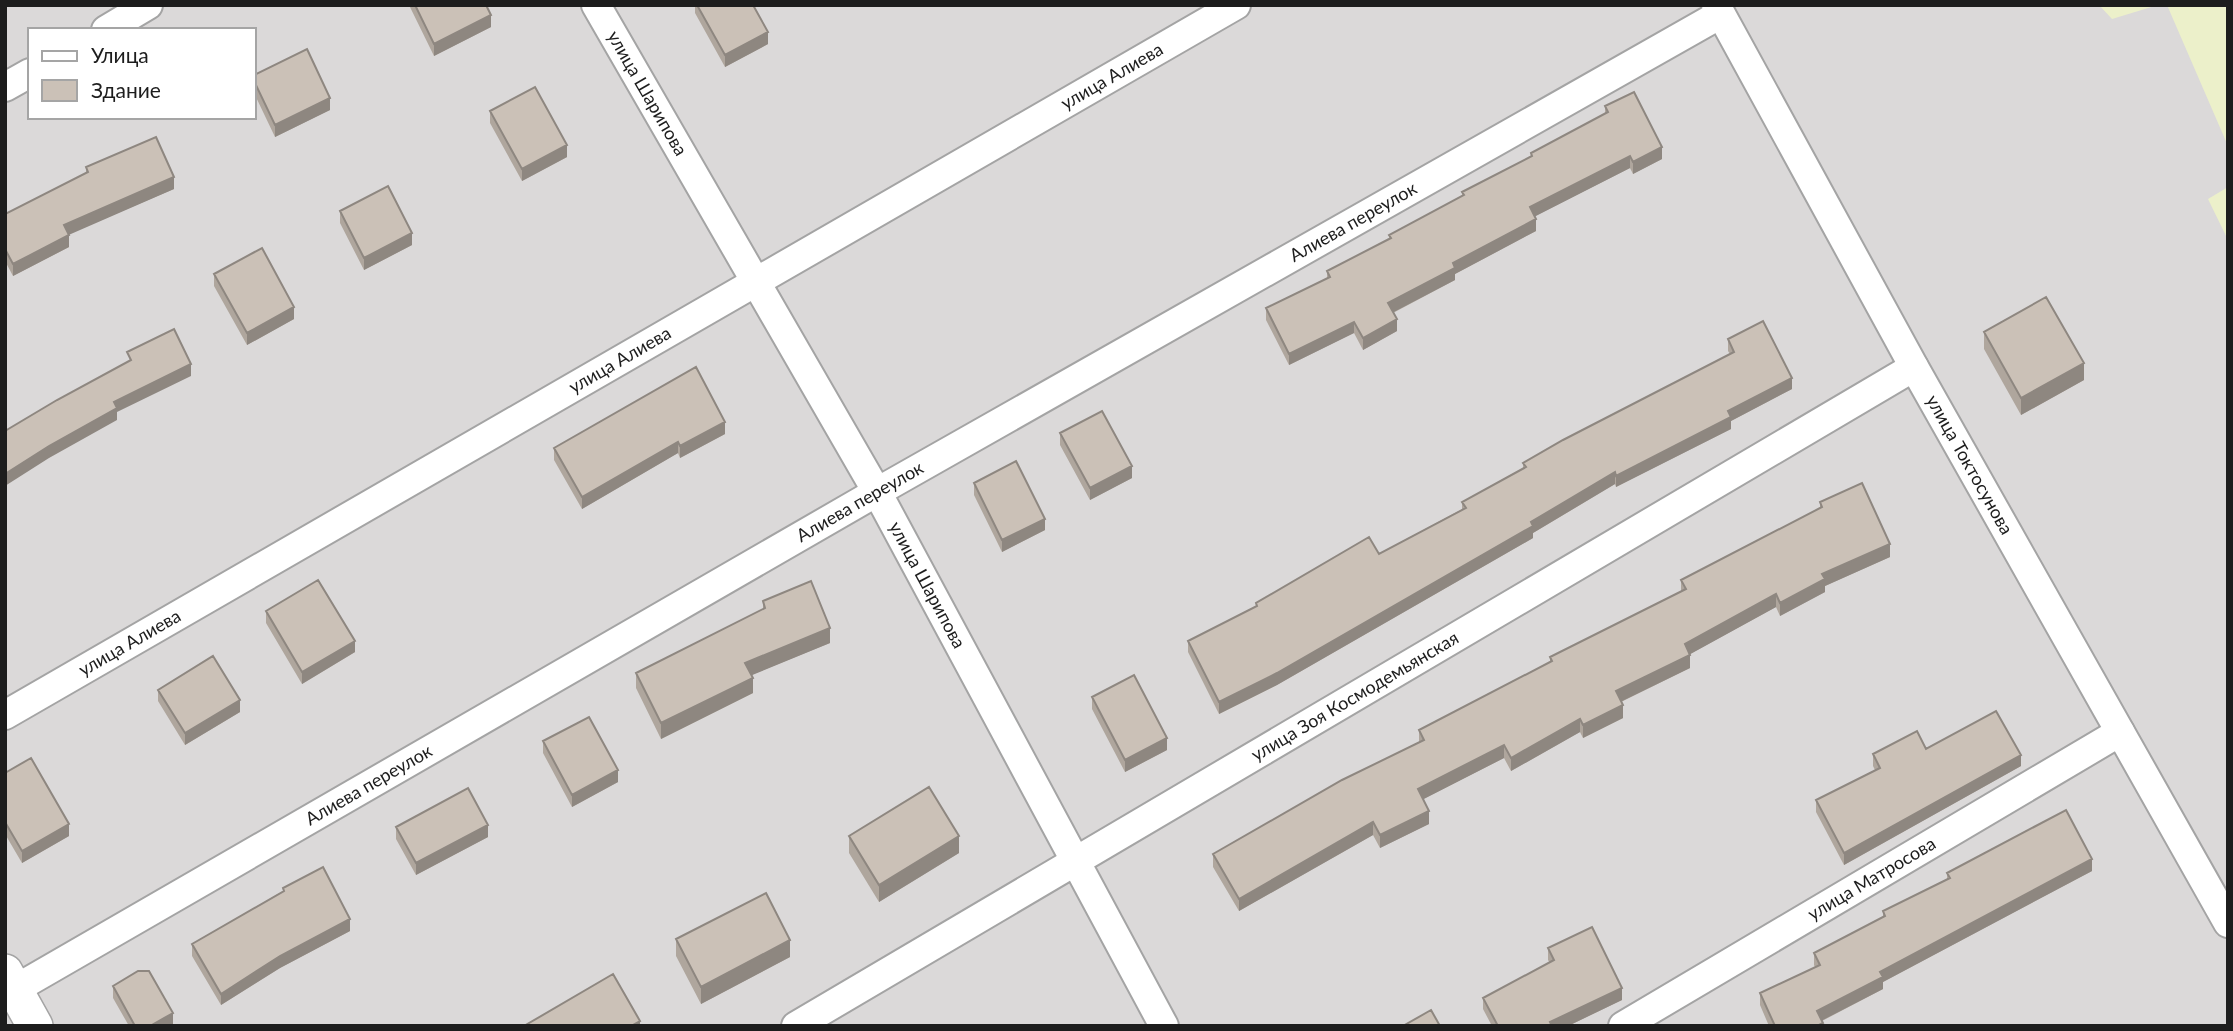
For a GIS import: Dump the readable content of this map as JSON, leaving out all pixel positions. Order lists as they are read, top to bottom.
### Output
{
  "streets": {
    "street": [
      "улица Алиева",
      "улица Шарипова",
      "Алиева переулок",
      "улица Токтосунова",
      "улица Зоя Космодемьянская",
      "улица Матросова"
    ]
  },
  "crossings": [
    ["улица Алиева", "улица Шарипова"],
    ["улица Шарипова", "Алиева переулок"],
    ["улица Шарипова", "улица Зоя Космодемьянская"],
    ["Алиева переулок", "улица Токтосунова"],
    ["улица Токтосунова", "улица Зоя Космодемьянская"],
    ["улица Токтосунова", "улица Матросова"]
  ],
  "legend": ["Улица", "Здание"]
}
